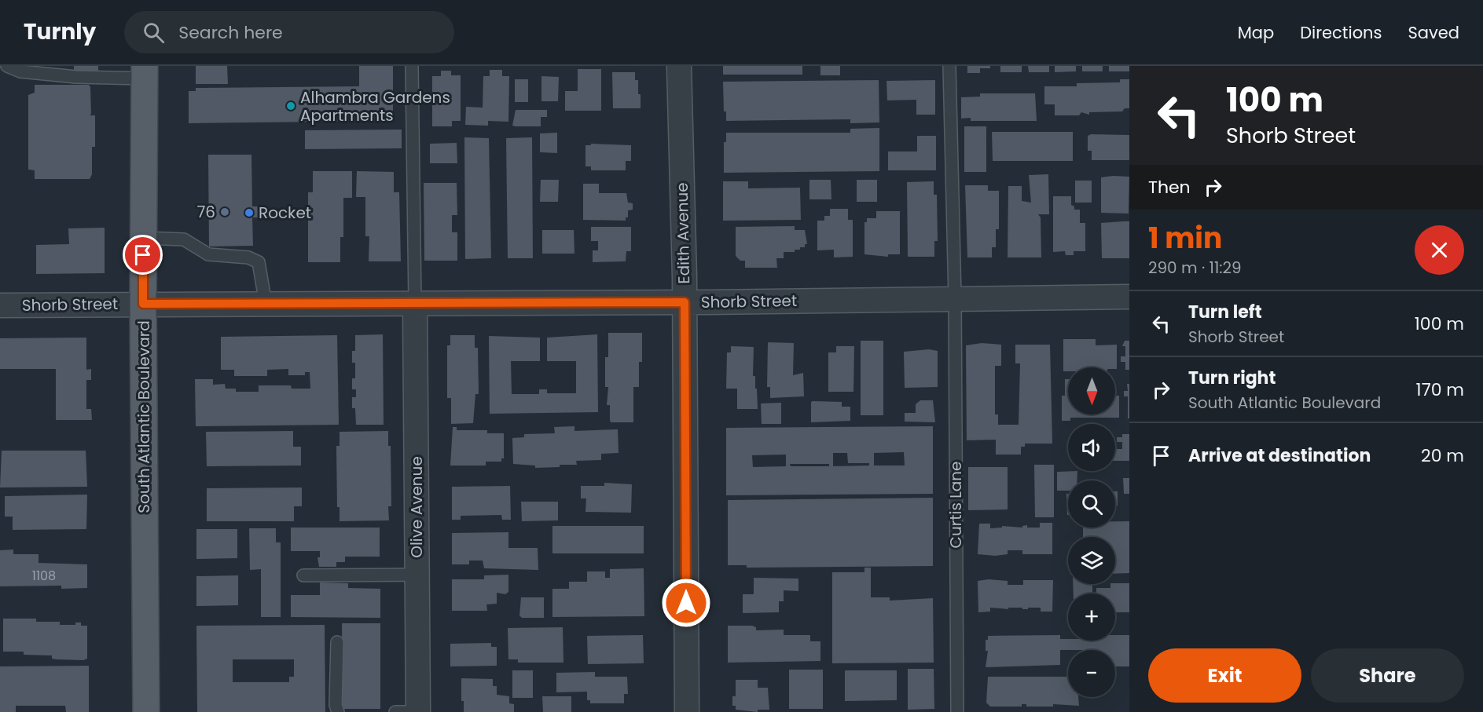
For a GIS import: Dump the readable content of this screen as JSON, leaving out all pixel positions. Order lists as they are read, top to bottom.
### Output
{
  "streets": {
    "main road": ["South Atlantic Boulevard"],
    "street": ["Edith Avenue", "Shorb Street", "Olive Avenue"],
    "lane": ["Curtis Lane"]
  },
  "crossings": [
    ["Edith Avenue", "Shorb Street"],
    ["Shorb Street", "South Atlantic Boulevard"],
    ["Shorb Street", "Curtis Lane"],
    ["Shorb Street", "Olive Avenue"]
  ],
  "places": ["Alhambra Gardens Apartments", "76", "Rocket"],
  "house_numbers": ["1108"],
  "north": "bottom",
  "page": {
    "header": "Turnly",
    "search": "Search here",
    "nav": ["Map", "Directions", "Saved"],
    "turn": ["100 m", "Shorb Street"],
    "then": "Then",
    "heading": ["1 min", "290 m · 11:29"],
    "list": [
      {
        "name": "Turn left",
        "note": "Shorb Street",
        "value": "100 m"
      },
      {
        "name": "Turn right",
        "note": "South Atlantic Boulevard",
        "value": "170 m"
      },
      {
        "name": "Arrive at destination",
        "value": "20 m"
      }
    ],
    "map_buttons": ["+", "−"],
    "buttons": ["Exit", "Share"]
  }
}
